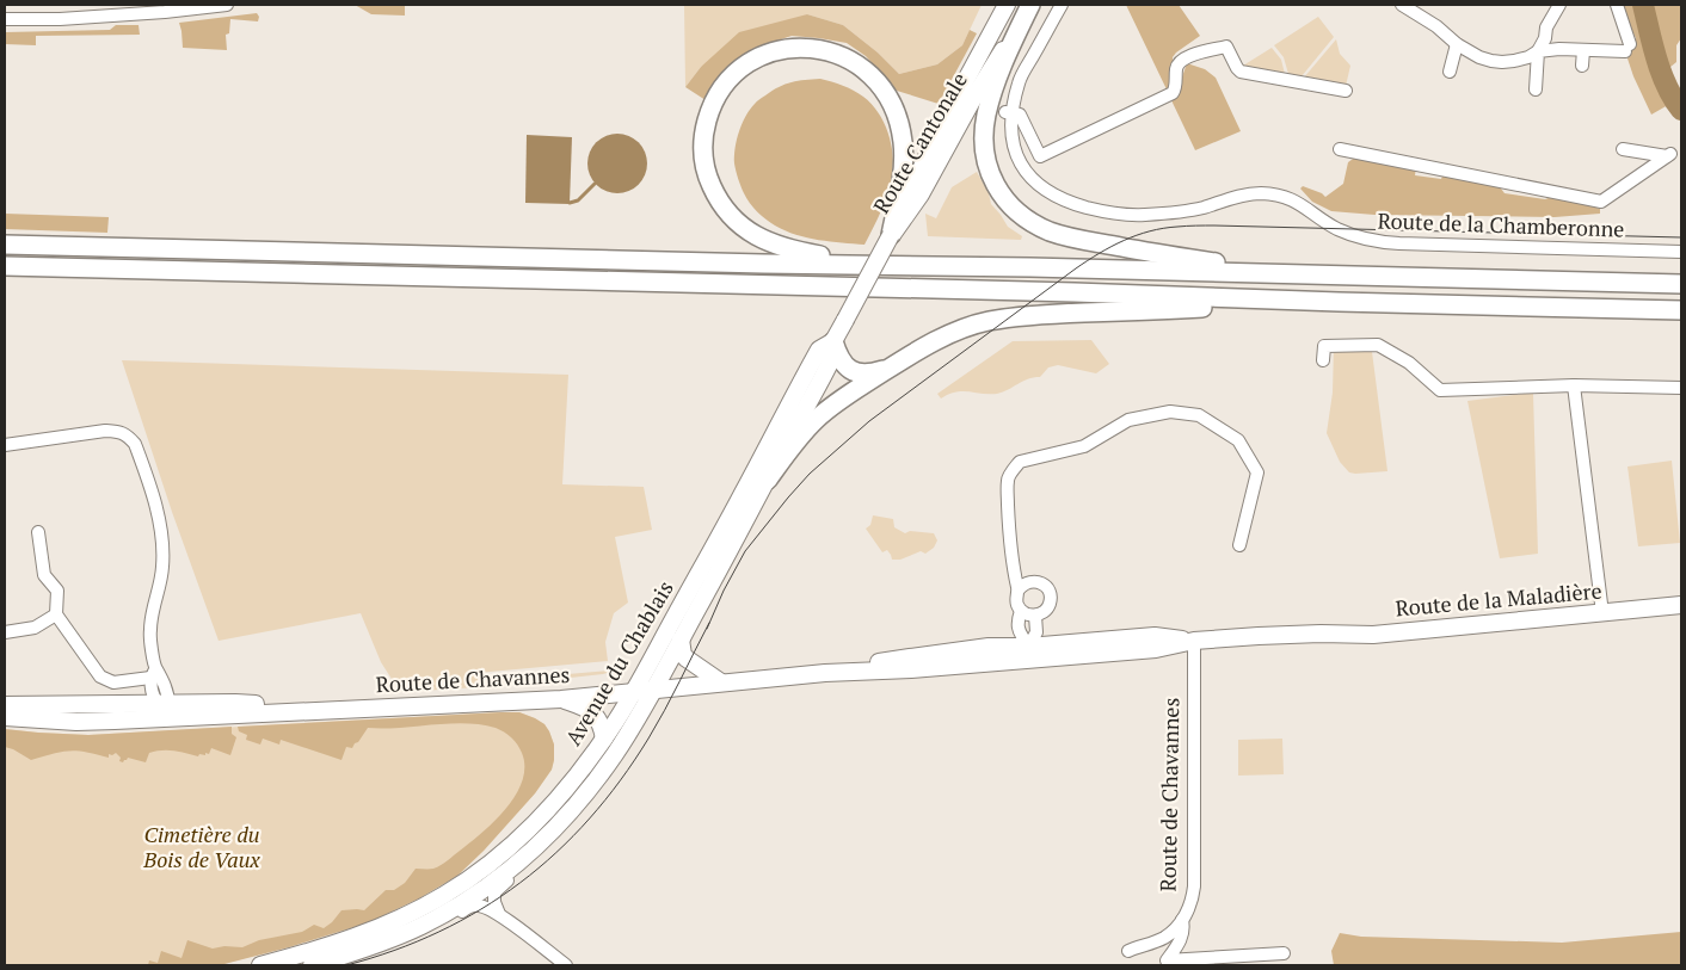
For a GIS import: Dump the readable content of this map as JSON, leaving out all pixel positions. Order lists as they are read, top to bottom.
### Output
{
  "streets": {
    "main road": [
      "Route Cantonale",
      "Route de la Maladière",
      "Avenue du Chablais",
      "Route de Chavannes"
    ],
    "street": ["Route de la Chamberonne"]
  },
  "crossings": [
    ["Route Cantonale", "Avenue du Chablais"],
    ["Route de la Maladière", "Route de Chavannes"],
    ["Avenue du Chablais", "Route de Chavannes"]
  ],
  "parks": ["Cimetière du Bois de Vaux"]
}
